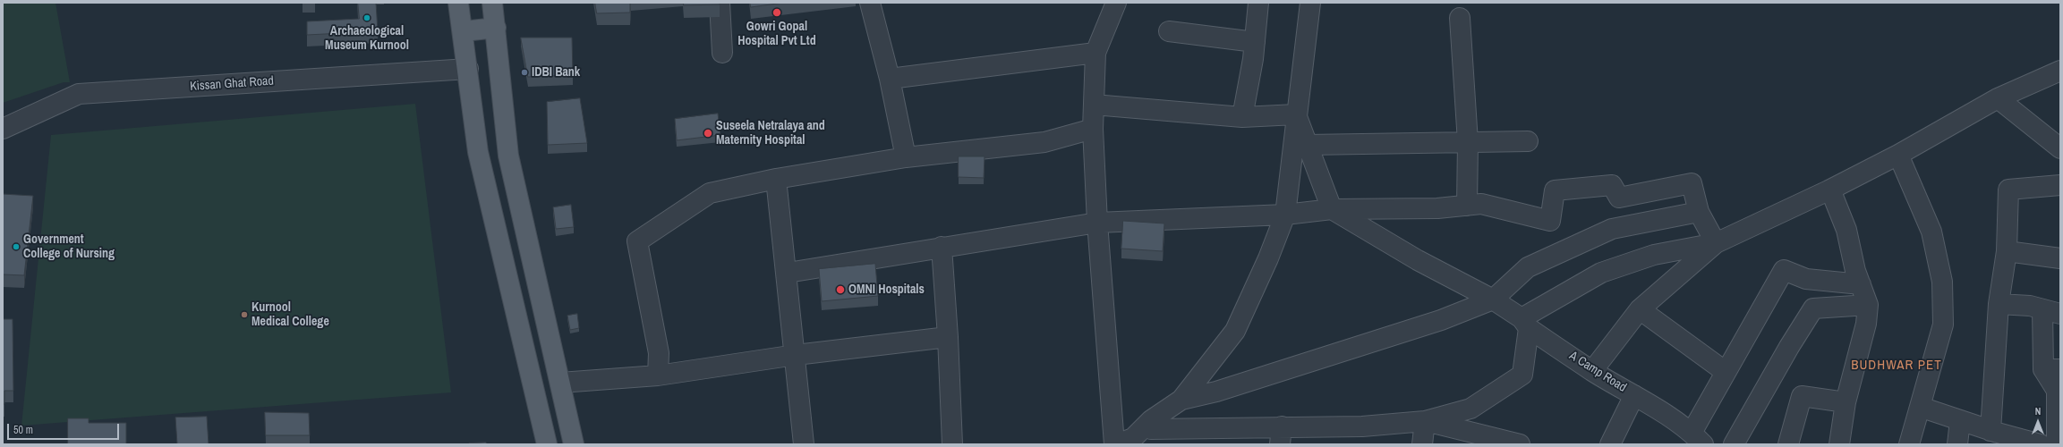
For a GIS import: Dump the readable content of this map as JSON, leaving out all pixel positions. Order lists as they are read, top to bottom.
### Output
{
  "streets": {
    "street": ["Kissan Ghat Road", "A Camp Road"]
  },
  "districts": ["BUDHWAR PET"],
  "places": [
    "Gowri Gopal Hospital Pvt Ltd",
    "Archaeological Museum Kurnool",
    "IDBI Bank",
    "Suseela Netralaya and Maternity Hospital",
    "Government College of Nursing",
    "OMNI Hospitals",
    "Kurnool Medical College"
  ],
  "scale_bar": "50 m",
  "north": "top"
}
